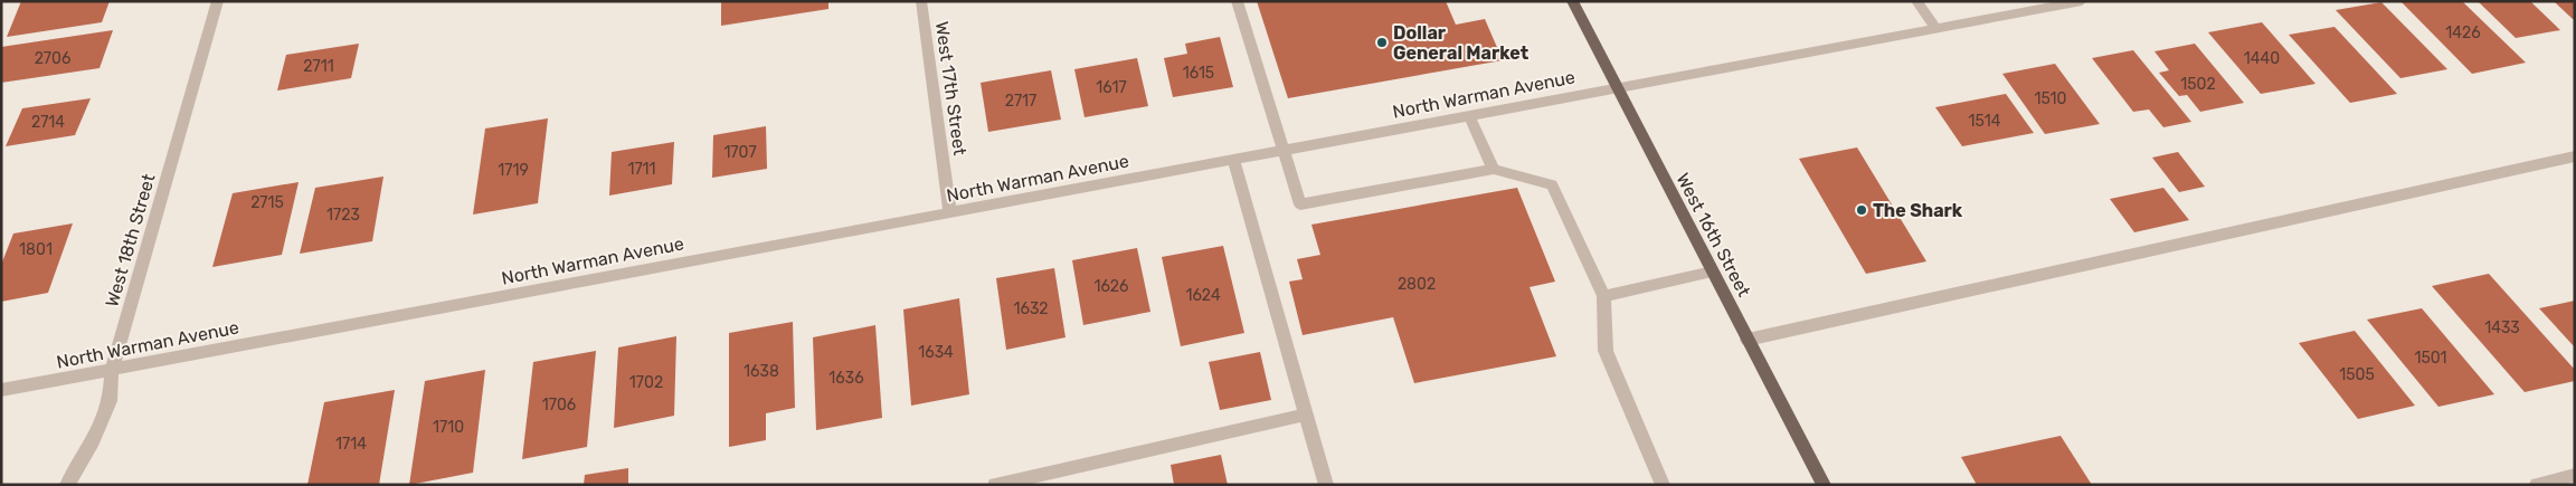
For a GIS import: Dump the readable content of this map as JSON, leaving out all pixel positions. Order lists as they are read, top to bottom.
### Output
{
  "streets": {
    "main road": ["West 16th Street"],
    "street": ["West 17th Street", "North Warman Avenue", "West 18th Street"]
  },
  "crossings": [
    ["West 17th Street", "North Warman Avenue"],
    ["North Warman Avenue", "West 16th Street"],
    ["North Warman Avenue", "West 18th Street"]
  ],
  "places": ["Dollar General Market", "The Shark"],
  "house_numbers": [
    "1426",
    "2706",
    "1440",
    "2711",
    "1615",
    "1502",
    "1617",
    "1510",
    "2717",
    "1514",
    "2714",
    "1707",
    "1711",
    "1719",
    "2715",
    "1723",
    "1801",
    "2802",
    "1626",
    "1624",
    "1632",
    "1433",
    "1634",
    "1501",
    "1638",
    "1505",
    "1636",
    "1702",
    "1706",
    "1710",
    "1714"
  ]
}
